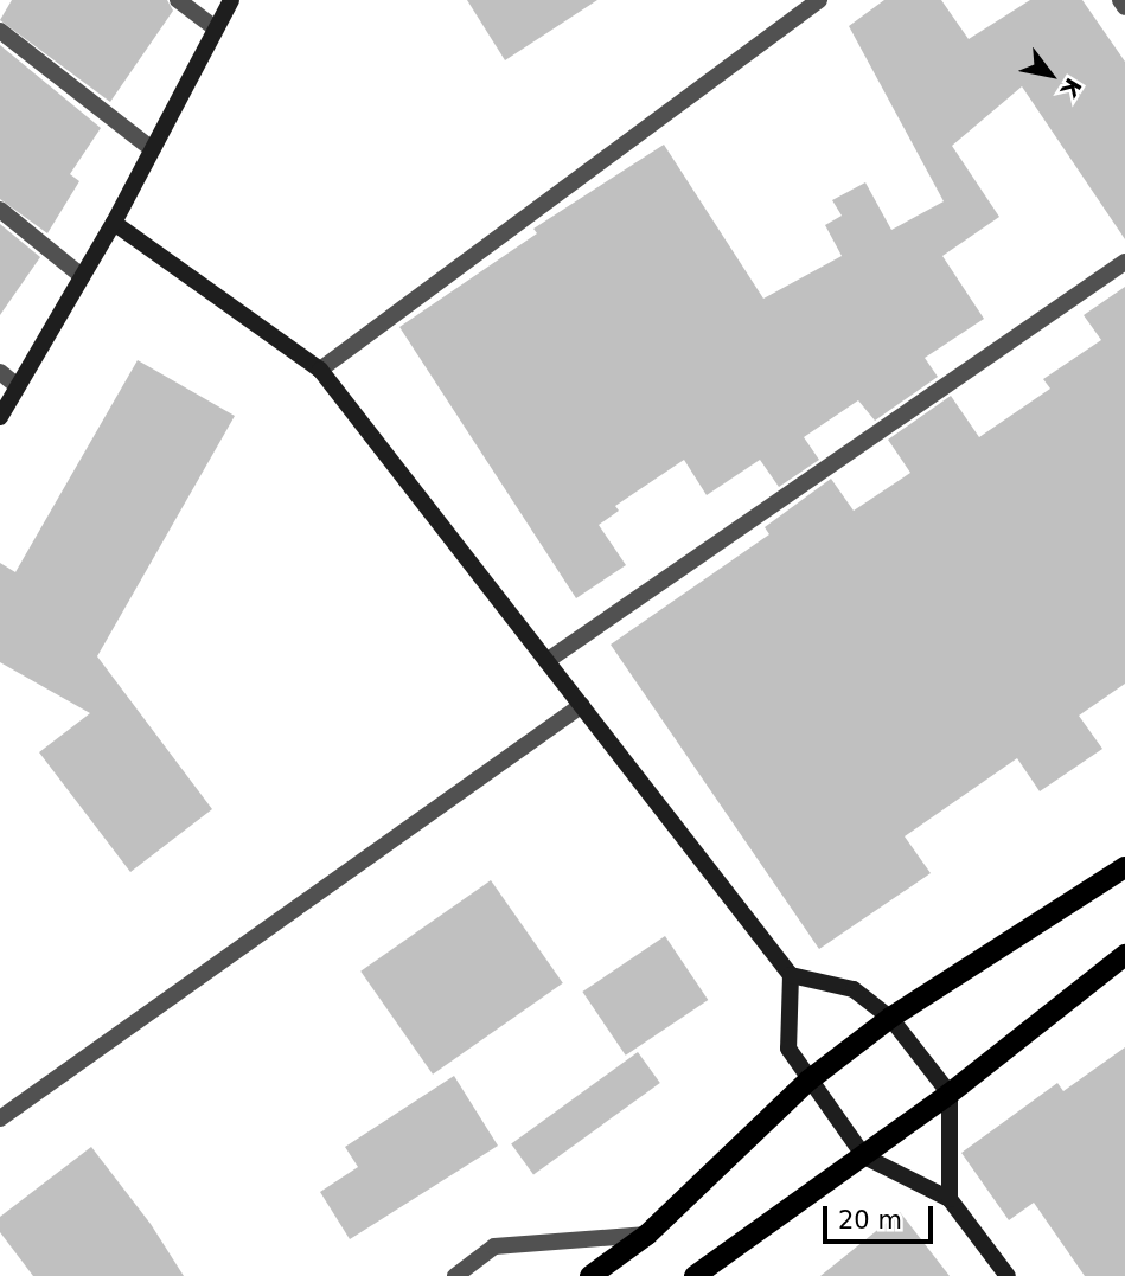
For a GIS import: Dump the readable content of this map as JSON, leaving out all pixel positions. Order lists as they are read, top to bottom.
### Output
{
  "scale_bar": "20 m",
  "north": "bottom right"
}
